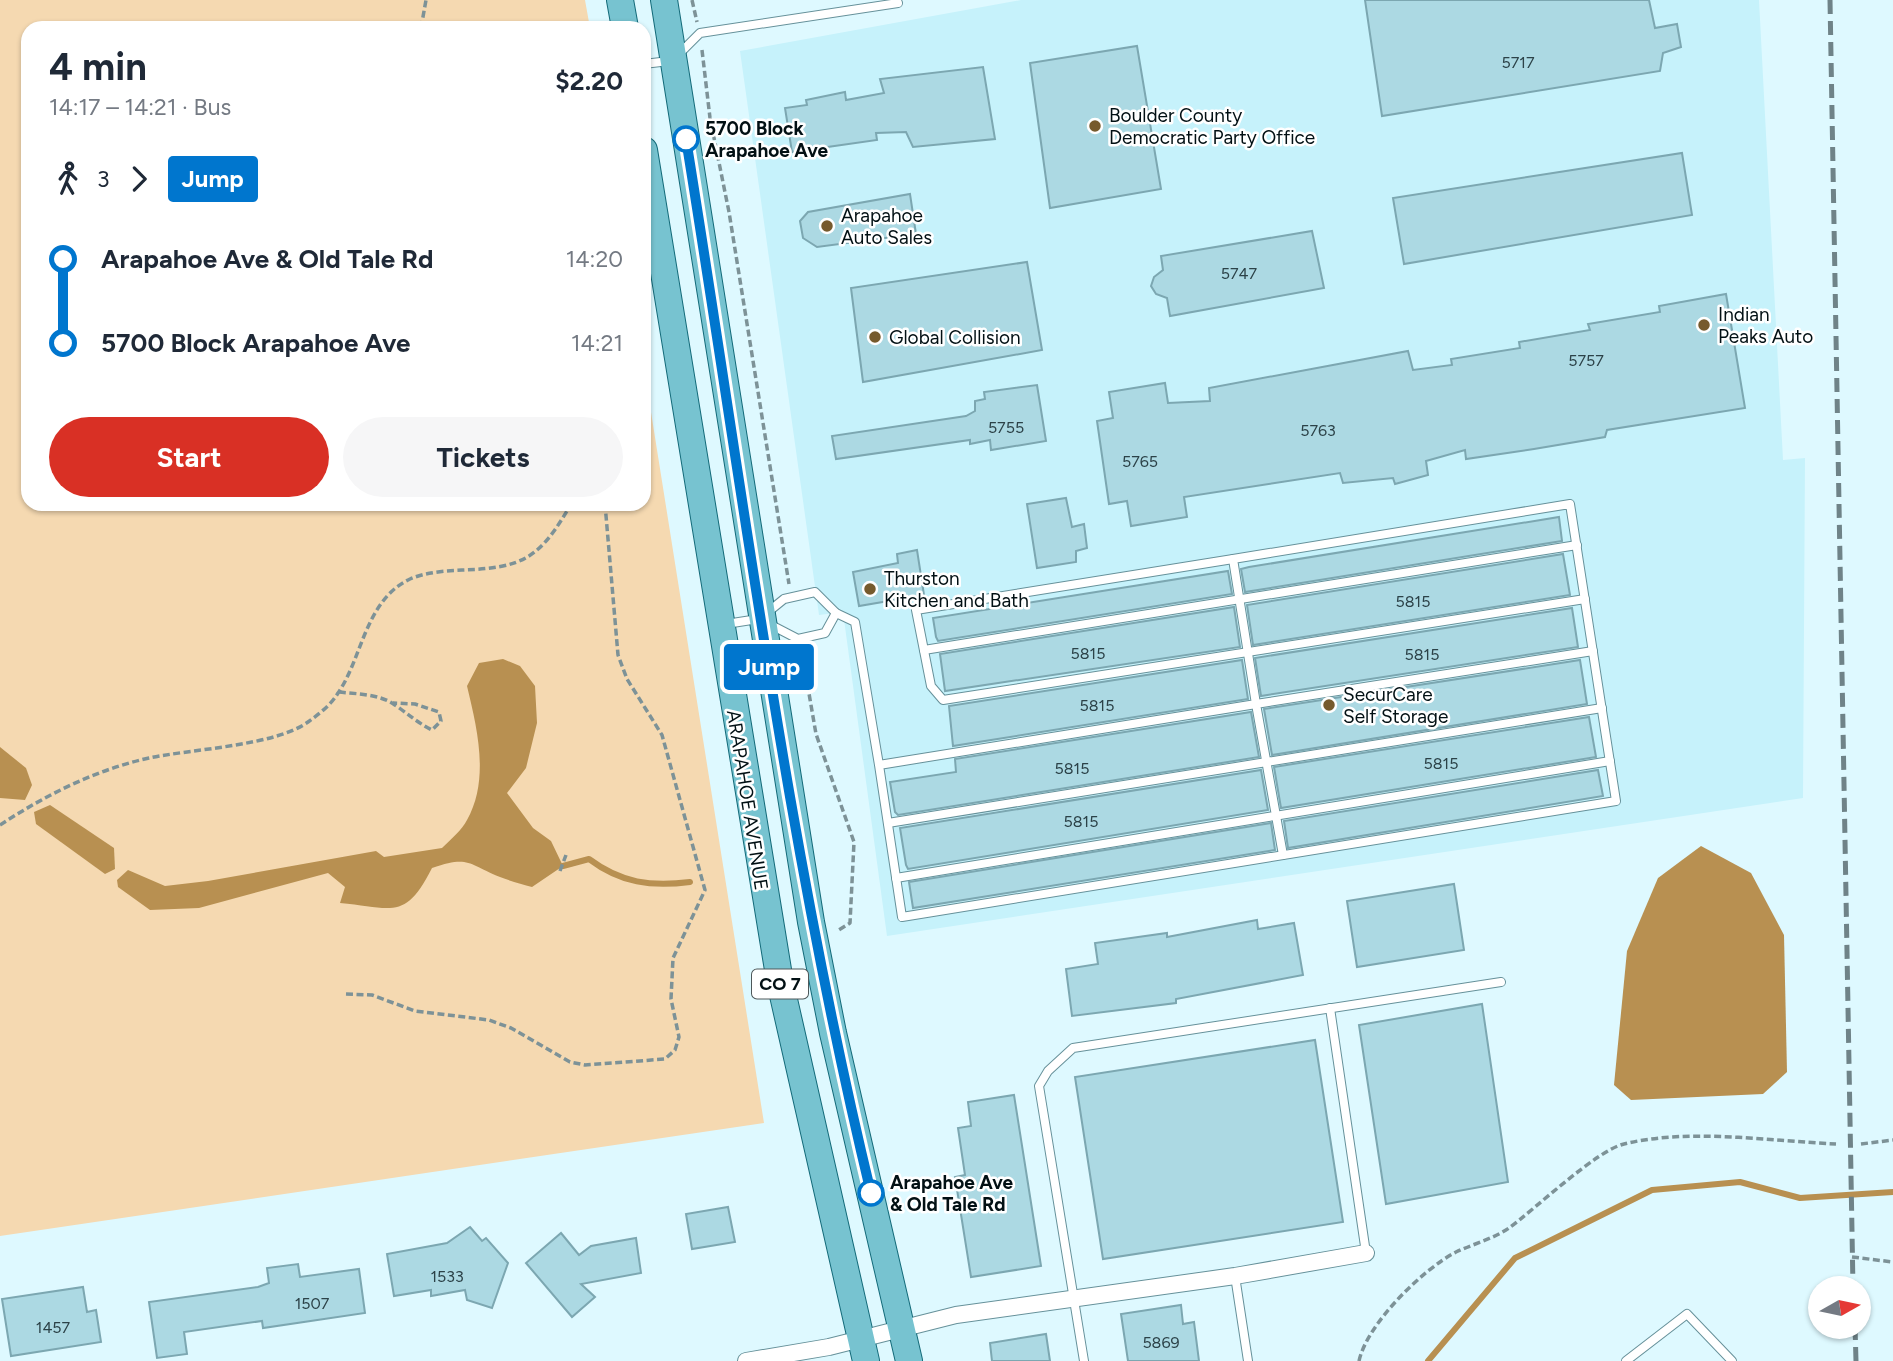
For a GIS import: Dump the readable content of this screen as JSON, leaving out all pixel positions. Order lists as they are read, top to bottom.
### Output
{
  "streets": {
    "main road": ["ARAPAHOE AVENUE", "CO 7"]
  },
  "places": [
    "Boulder County Democratic Party Office",
    "5700 Block Arapahoe Ave",
    "Arapahoe Auto Sales",
    "Indian Peaks Auto",
    "Global Collision",
    "Thurston Kitchen and Bath",
    "SecurCare Self Storage",
    "Arapahoe Ave & Old Tale Rd"
  ],
  "lines": ["bus line Jump"],
  "house_numbers": [
    "5717",
    "5747",
    "5757",
    "5755",
    "5763",
    "5765",
    "5815",
    "5815",
    "5815",
    "5815",
    "5815",
    "5815",
    "5815",
    "1533",
    "1507",
    "1457",
    "5869"
  ],
  "north": "right",
  "page": {
    "on_map": "Jump",
    "heading": ["4 min", "14:17 – 14:21 · Bus", "$2.20"],
    "legs": ["3", "Jump"],
    "list": [
      {
        "name": "Arapahoe Ave & Old Tale Rd",
        "value": "14:20"
      },
      {
        "name": "5700 Block Arapahoe Ave",
        "value": "14:21"
      }
    ],
    "buttons": ["Start", "Tickets"]
  }
}
